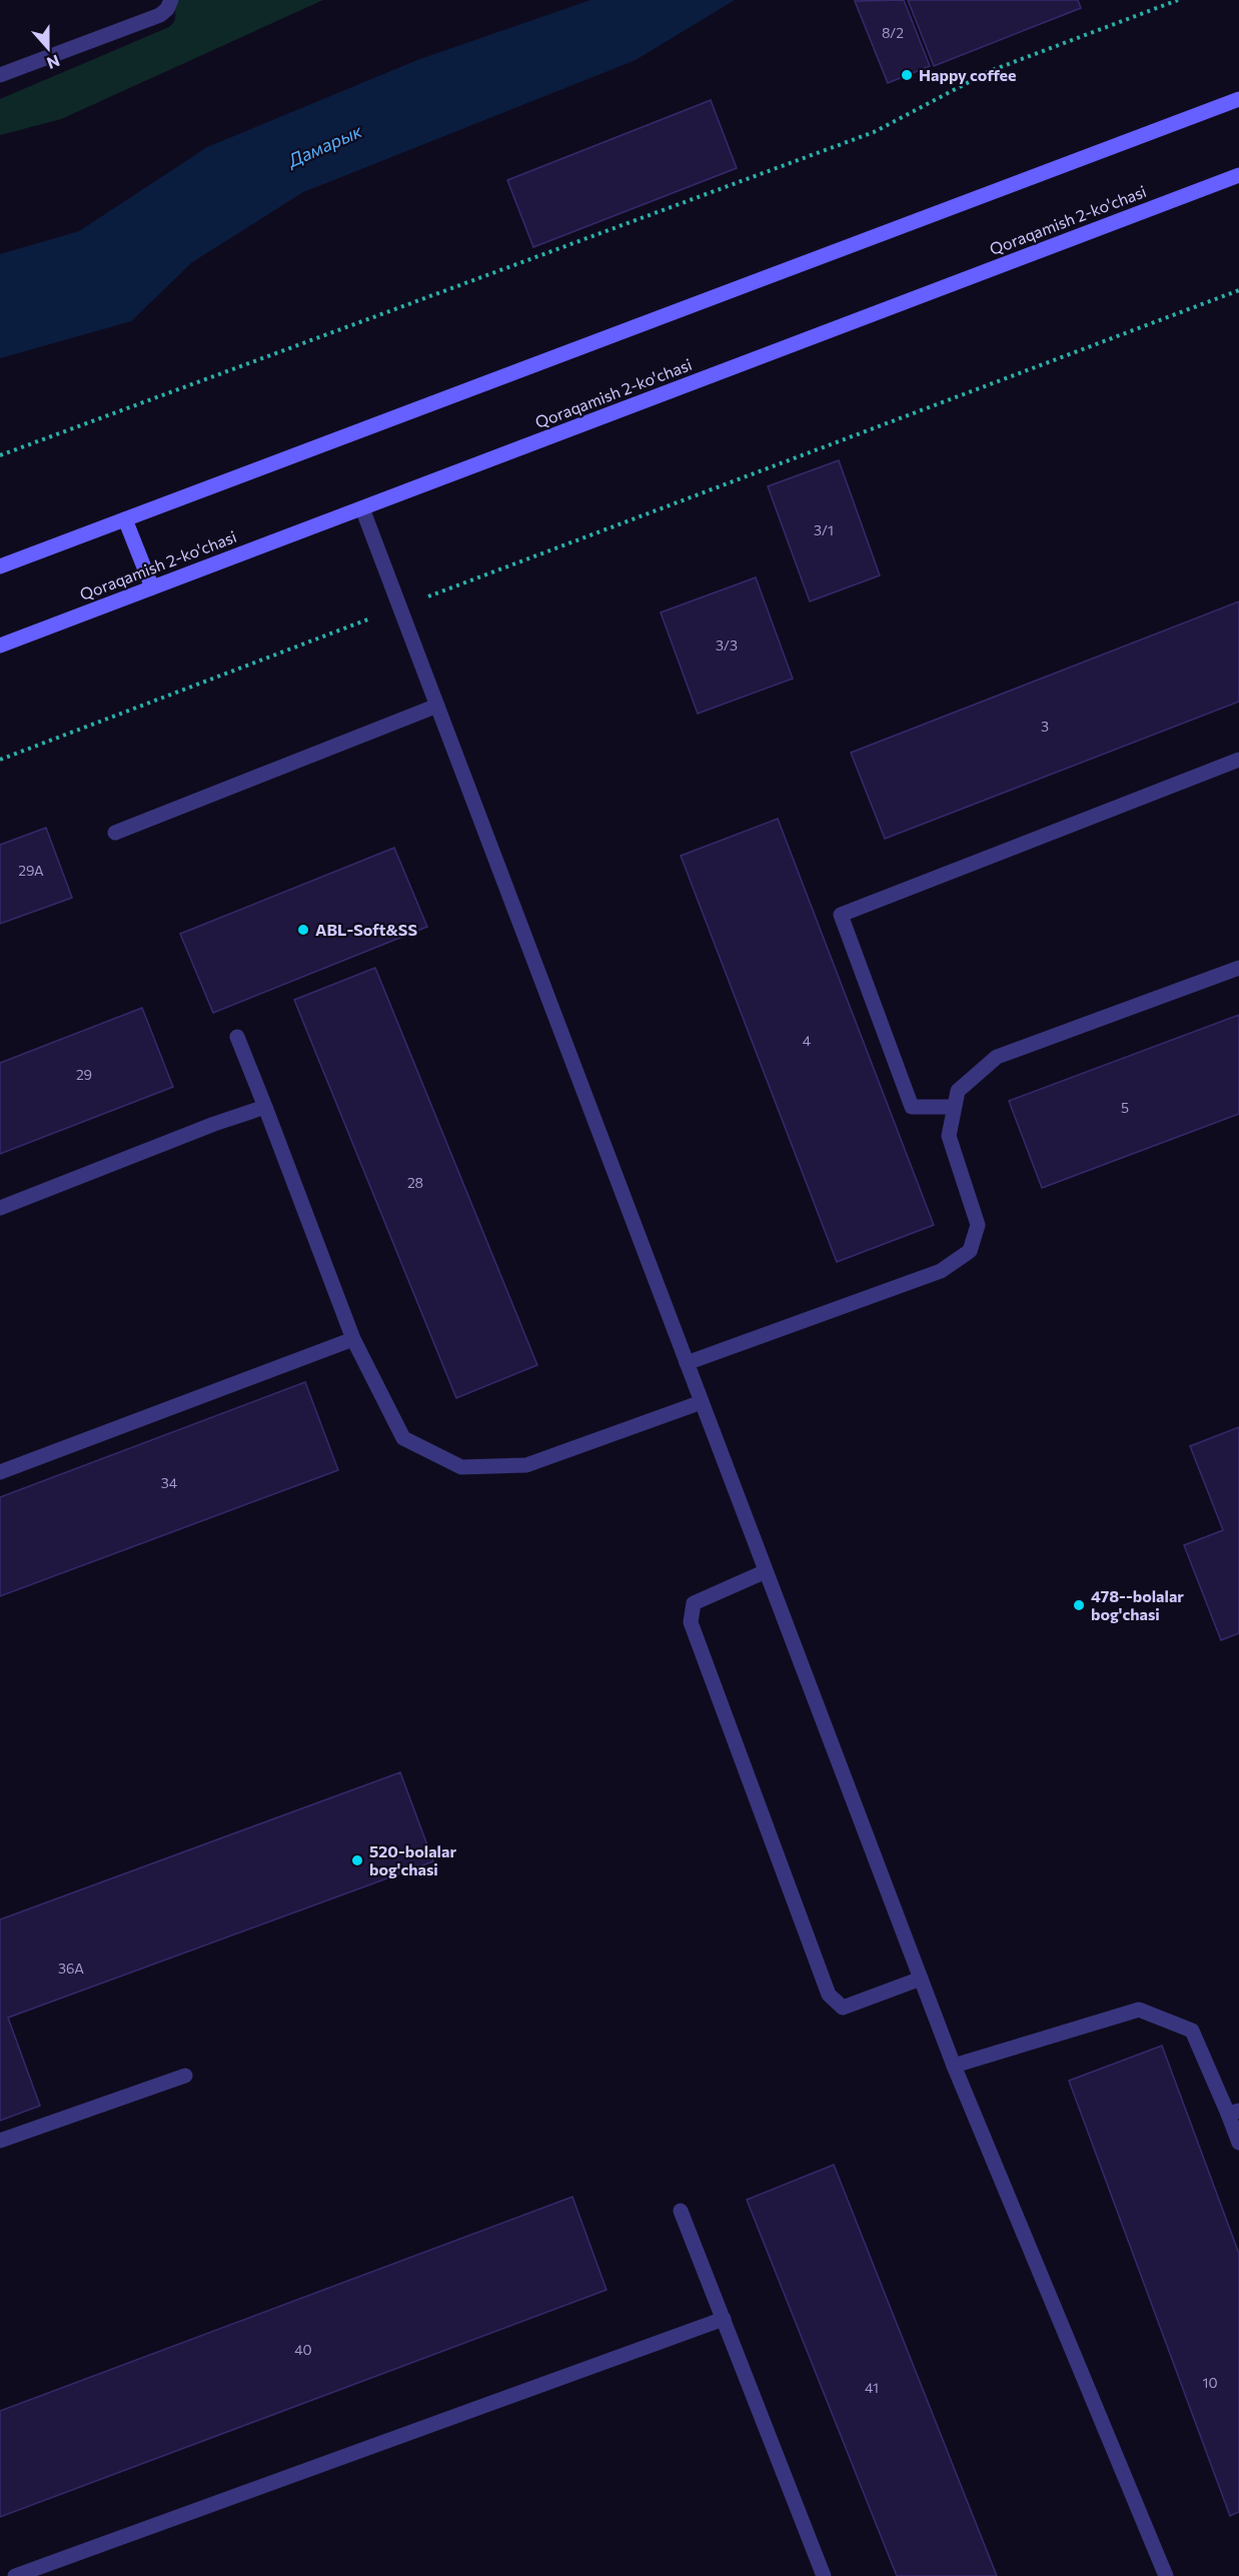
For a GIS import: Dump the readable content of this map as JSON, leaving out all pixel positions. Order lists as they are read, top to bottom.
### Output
{
  "streets": {
    "main road": ["Qoraqamish 2-ko'chasi"]
  },
  "water": ["Дамарык"],
  "places": [
    "Happy coffee",
    "ABL-Soft&SS",
    "478--bolalar bog'chasi",
    "520-bolalar bog'chasi"
  ],
  "house_numbers": [
    "8/2",
    "3/1",
    "3/3",
    "3",
    "29A",
    "4",
    "29",
    "5",
    "28",
    "34",
    "36A",
    "40",
    "10",
    "41"
  ],
  "north": "bottom"
}
